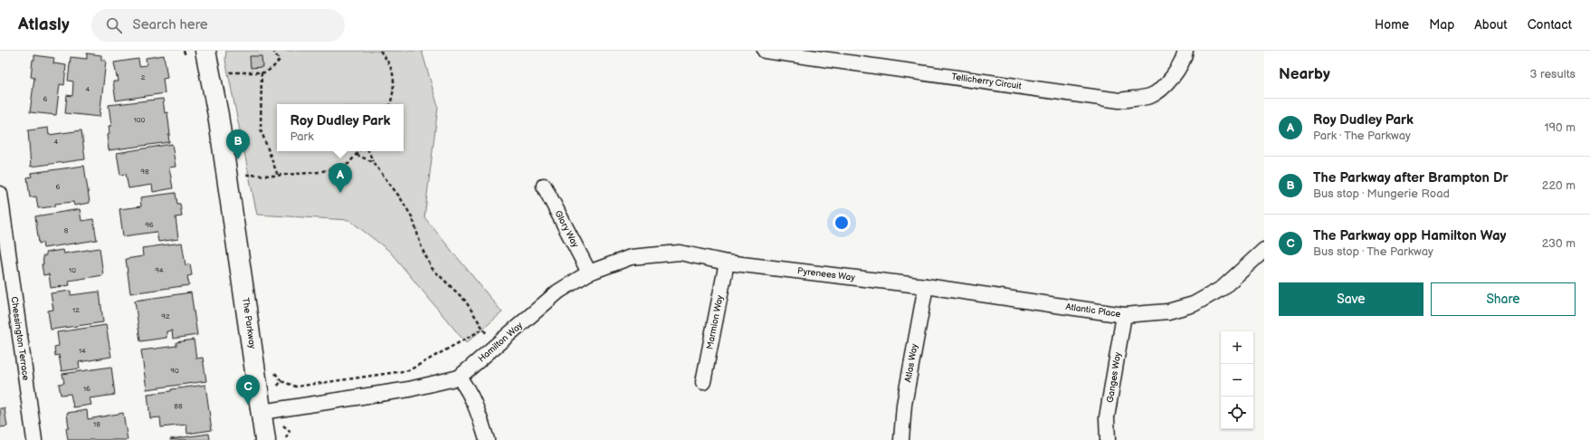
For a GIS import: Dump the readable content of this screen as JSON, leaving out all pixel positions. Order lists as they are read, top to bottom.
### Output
{
  "streets": {
    "street": [
      "Tellicherry Circuit",
      "Glory Way",
      "Pyrenees Way",
      "Atlantic Place",
      "Marmion Way",
      "The Parkway",
      "Chessington Terrace",
      "Hamilton Way",
      "Atlas Way",
      "Ganges Way"
    ]
  },
  "crossings": [
    ["Glory Way", "Hamilton Way"],
    ["Pyrenees Way", "Atlantic Place"],
    ["Pyrenees Way", "Marmion Way"],
    ["Pyrenees Way", "Hamilton Way"],
    ["Pyrenees Way", "Atlas Way"],
    ["Atlantic Place", "Atlas Way"],
    ["Atlantic Place", "Ganges Way"],
    ["Marmion Way", "Hamilton Way"],
    ["The Parkway", "Hamilton Way"]
  ],
  "house_numbers": [
    "2",
    "4",
    "6",
    "100",
    "4",
    "98",
    "6",
    "96",
    "8",
    "10",
    "94",
    "12",
    "92",
    "14",
    "90",
    "16",
    "88",
    "18"
  ],
  "page": {
    "header": "Atlasly",
    "search": "Search here",
    "nav": [
      "Home",
      "Map",
      "About",
      "Contact"
    ],
    "heading": ["Nearby", "3 results"],
    "list": [
      {
        "mark": "A",
        "name": "Roy Dudley Park",
        "note": "Park · The Parkway",
        "value": "190 m"
      },
      {
        "mark": "B",
        "name": "The Parkway after Brampton Dr",
        "note": "Bus stop · Mungerie Road",
        "value": "220 m"
      },
      {
        "mark": "C",
        "name": "The Parkway opp Hamilton Way",
        "note": "Bus stop · The Parkway",
        "value": "230 m"
      }
    ],
    "popup": ["Roy Dudley Park", "Park"],
    "pins": ["B", "A", "C"],
    "buttons": ["Save", "Share"],
    "map_buttons": ["+", "−"]
  }
}
